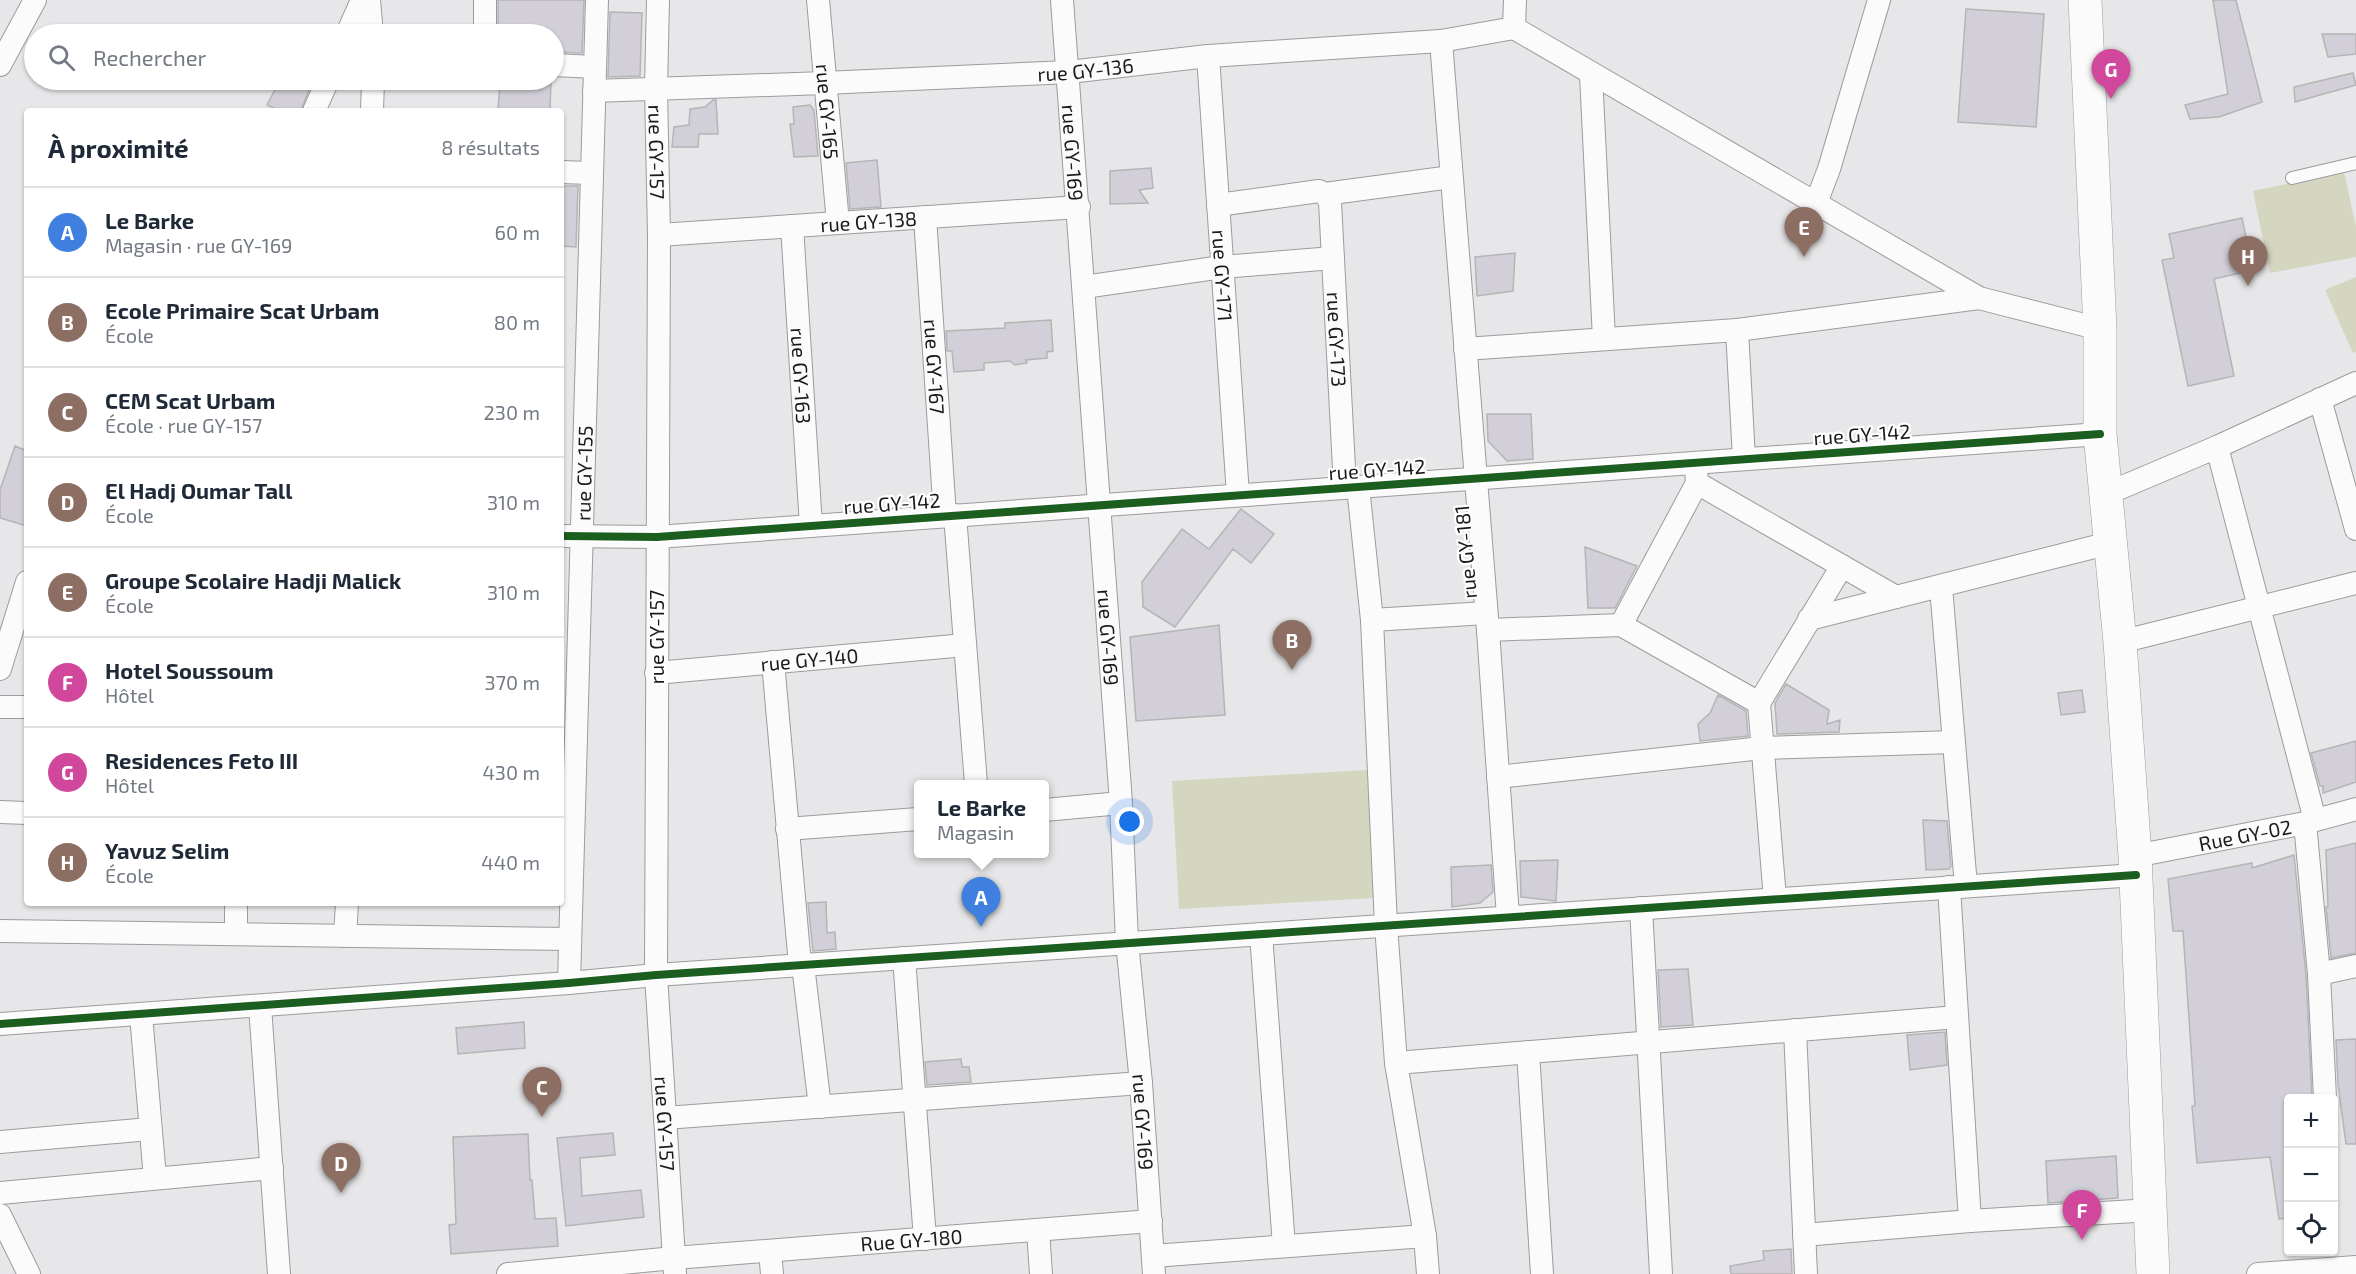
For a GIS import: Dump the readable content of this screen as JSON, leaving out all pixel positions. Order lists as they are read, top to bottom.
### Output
{
  "streets": {
    "street": [
      "rue GY-136",
      "rue GY-165",
      "rue GY-157",
      "rue GY-169",
      "rue GY-138",
      "rue GY-171",
      "rue GY-173",
      "rue GY-167",
      "rue GY-163",
      "rue GY-142",
      "rue GY-155",
      "rue GY-181",
      "rue GY-140",
      "Rue GY-02",
      "Rue GY-180"
    ]
  },
  "crossings": [
    ["rue GY-136", "rue GY-165"],
    ["rue GY-136", "rue GY-157"],
    ["rue GY-136", "rue GY-169"],
    ["rue GY-136", "rue GY-171"],
    ["rue GY-136", "rue GY-155"],
    ["rue GY-136", "rue GY-181"],
    ["rue GY-165", "rue GY-138"],
    ["rue GY-157", "rue GY-138"],
    ["rue GY-157", "rue GY-142"],
    ["rue GY-157", "rue GY-140"],
    ["rue GY-157", "Rue GY-02"],
    ["rue GY-157", "Rue GY-180"],
    ["rue GY-169", "rue GY-138"],
    ["rue GY-169", "rue GY-142"],
    ["rue GY-169", "Rue GY-02"],
    ["rue GY-169", "Rue GY-180"],
    ["rue GY-138", "rue GY-167"],
    ["rue GY-138", "rue GY-163"],
    ["rue GY-171", "rue GY-142"],
    ["rue GY-173", "rue GY-142"],
    ["rue GY-173", "Rue GY-02"],
    ["rue GY-167", "rue GY-142"],
    ["rue GY-167", "rue GY-140"],
    ["rue GY-163", "rue GY-142"],
    ["rue GY-142", "rue GY-155"],
    ["rue GY-142", "rue GY-181"],
    ["rue GY-155", "Rue GY-02"],
    ["rue GY-181", "Rue GY-02"]
  ],
  "page": {
    "search": "Rechercher",
    "pins": [
      "G",
      "E",
      "H",
      "B",
      "A",
      "C",
      "D",
      "F"
    ],
    "heading": ["À proximité", "8 résultats"],
    "list": [
      {
        "mark": "A",
        "name": "Le Barke",
        "note": "Magasin · rue GY-169",
        "value": "60 m"
      },
      {
        "mark": "B",
        "name": "Ecole Primaire Scat Urbam",
        "note": "École",
        "value": "80 m"
      },
      {
        "mark": "C",
        "name": "CEM Scat Urbam",
        "note": "École · rue GY-157",
        "value": "230 m"
      },
      {
        "mark": "D",
        "name": "El Hadj Oumar Tall",
        "note": "École",
        "value": "310 m"
      },
      {
        "mark": "E",
        "name": "Groupe Scolaire Hadji Malick",
        "note": "École",
        "value": "310 m"
      },
      {
        "mark": "F",
        "name": "Hotel Soussoum",
        "note": "Hôtel",
        "value": "370 m"
      },
      {
        "mark": "G",
        "name": "Residences Feto III",
        "note": "Hôtel",
        "value": "430 m"
      },
      {
        "mark": "H",
        "name": "Yavuz Selim",
        "note": "École",
        "value": "440 m"
      }
    ],
    "popup": ["Le Barke", "Magasin"],
    "map_buttons": ["+", "−"]
  }
}
